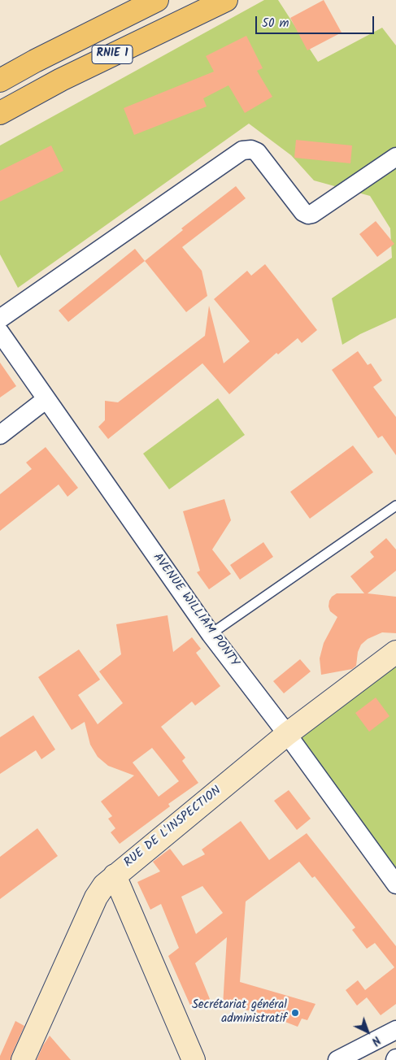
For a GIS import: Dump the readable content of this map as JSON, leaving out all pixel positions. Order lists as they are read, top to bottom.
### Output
{
  "streets": {
    "highway": ["RNIE 1"],
    "street": ["AVENUE WILLIAM PONTY", "RUE DE L'INSPECTION"]
  },
  "crossings": [
    ["AVENUE WILLIAM PONTY", "RUE DE L'INSPECTION"]
  ],
  "places": ["Secrétariat général administratif"],
  "scale_bar": "50 m",
  "north": "bottom right"
}
